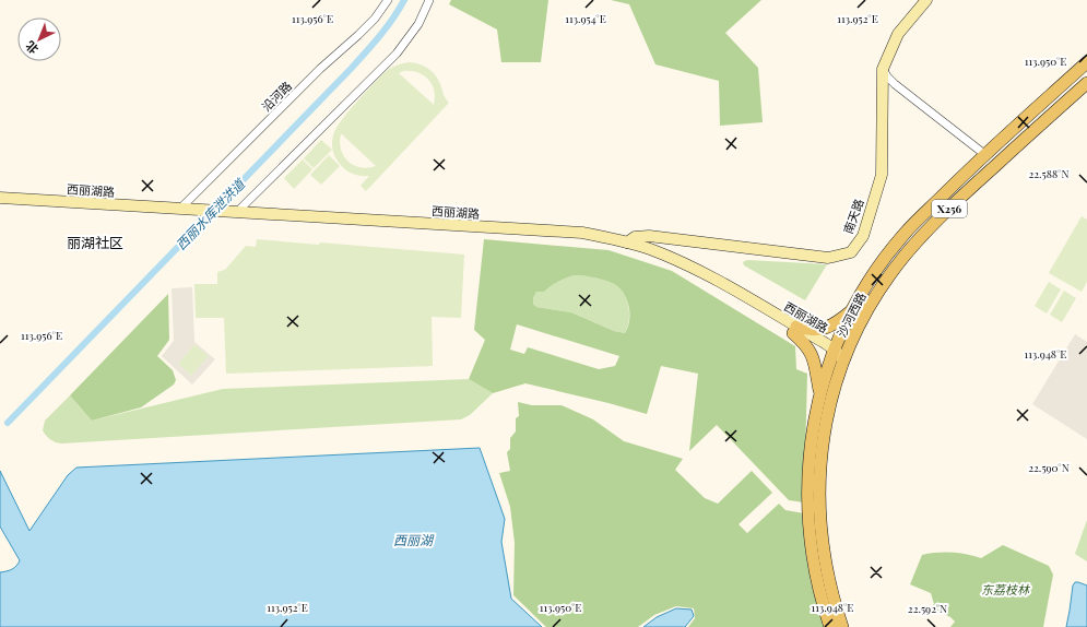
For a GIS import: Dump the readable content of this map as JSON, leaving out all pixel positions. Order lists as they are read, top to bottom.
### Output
{
  "streets": {
    "main road": [
      "西丽湖路",
      "X256",
      "南天路",
      "沙河西路"
    ],
    "street": ["沿河路"]
  },
  "crossings": [
    ["沿河路", "西丽湖路"],
    ["西丽湖路", "南天路"],
    ["西丽湖路", "沙河西路"]
  ],
  "districts": ["丽湖社区"],
  "water": ["西丽水库泄洪道", "西丽湖"],
  "parks": ["东荔枝林"],
  "north": "bottom left",
  "coordinates": [
    "113.956°E",
    "113.954°E",
    "113.952°E",
    "113.950°E",
    "22.588°N",
    "113.948°E",
    "22.590°N",
    "22.592°N"
  ]
}
